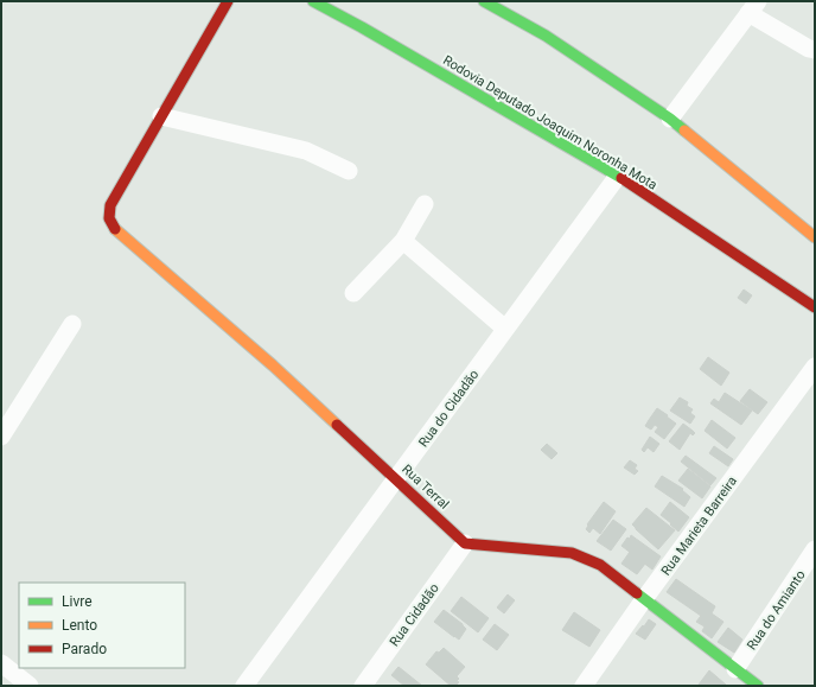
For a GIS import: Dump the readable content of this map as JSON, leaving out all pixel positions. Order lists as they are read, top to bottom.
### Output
{
  "streets": {
    "main road": ["Rodovia Deputado Joaquim Noronha Mota", "Rua Terral"],
    "street": [
      "Rua do Cidadão",
      "Rua Marieta Barreira",
      "Rua do Amianto",
      "Rua Cidadão"
    ]
  },
  "crossings": [
    ["Rodovia Deputado Joaquim Noronha Mota", "Rua do Cidadão"],
    ["Rua do Cidadão", "Rua Terral"],
    ["Rua Terral", "Rua Cidadão"]
  ],
  "legend": ["Livre", "Lento", "Parado"]
}
